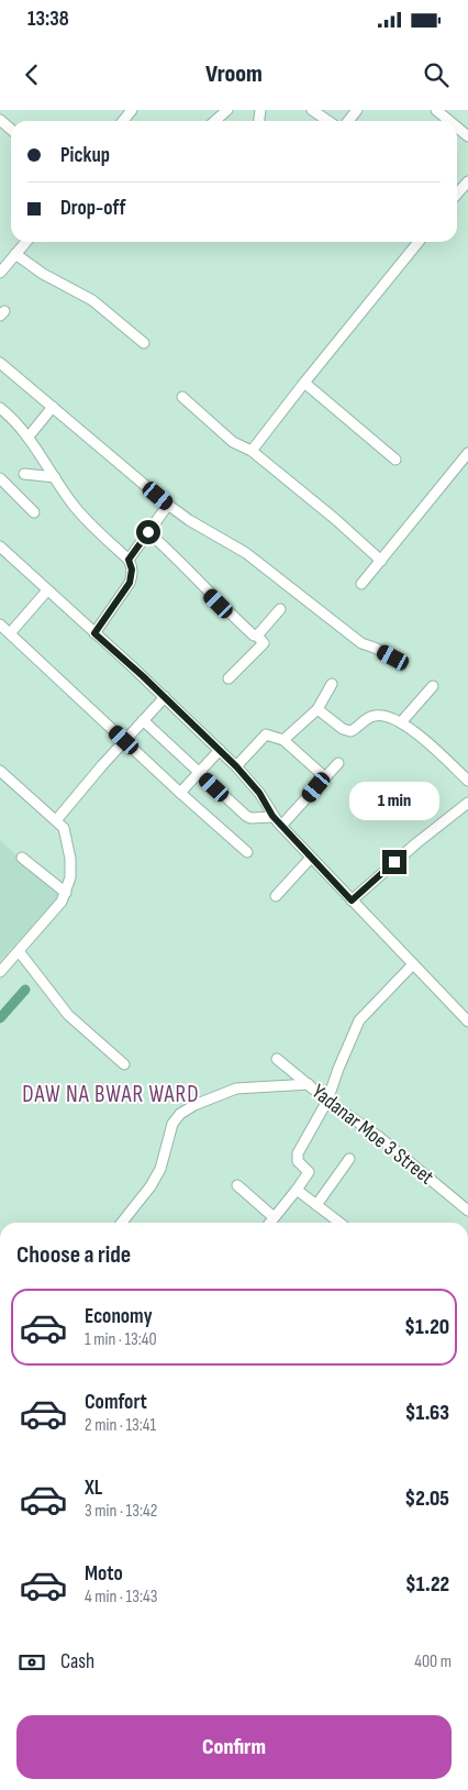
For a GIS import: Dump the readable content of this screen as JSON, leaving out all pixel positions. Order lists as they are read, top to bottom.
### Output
{
  "streets": {
    "street": ["Yadanar Moe 3 Street"]
  },
  "districts": ["DAW NA BWAR WARD"],
  "page": {
    "status": "13:38",
    "header": "Vroom",
    "banner": ["Pickup", "Drop-off"],
    "bubble": "1 min",
    "heading": "Choose a ride",
    "list": [
      {
        "name": "Economy",
        "note": "1 min · 13:40",
        "value": "$1.20"
      },
      {
        "name": "Comfort",
        "note": "2 min · 13:41",
        "value": "$1.63"
      },
      {
        "name": "XL",
        "note": "3 min · 13:42",
        "value": "$2.05"
      },
      {
        "name": "Moto",
        "note": "4 min · 13:43",
        "value": "$1.22"
      }
    ],
    "pay": ["Cash", "400 m"],
    "buttons": "Confirm"
  }
}
